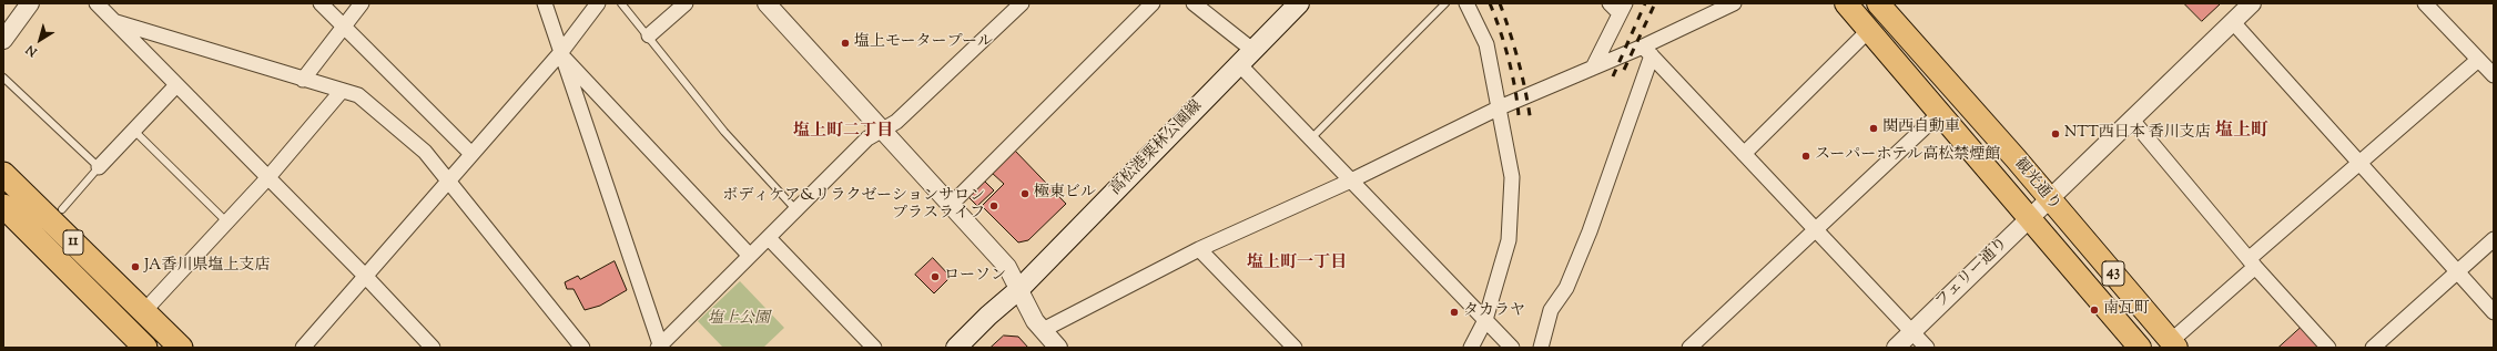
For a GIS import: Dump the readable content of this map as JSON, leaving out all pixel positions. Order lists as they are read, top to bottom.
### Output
{
  "streets": {
    "highway": ["11"],
    "main road": ["高松港栗林公園線", "観光通り", "43"],
    "street": ["フェリー通り"]
  },
  "crossings": [
    ["観光通り", "フェリー通り"]
  ],
  "districts": ["塩上町二丁目", "塩上町", "塩上町一丁目"],
  "parks": ["塩上公園"],
  "places": [
    "塩上モータープール",
    "関西自動車",
    "NTT西日本 香川支店",
    "スーパーホテル高松禁煙館",
    "極東ビル",
    "ボディケア&リラクゼーションサロン プラスライフ",
    "JA香川県塩上支店",
    "ローソン",
    "南瓦町",
    "タカラヤ"
  ],
  "north": "bottom left"
}
